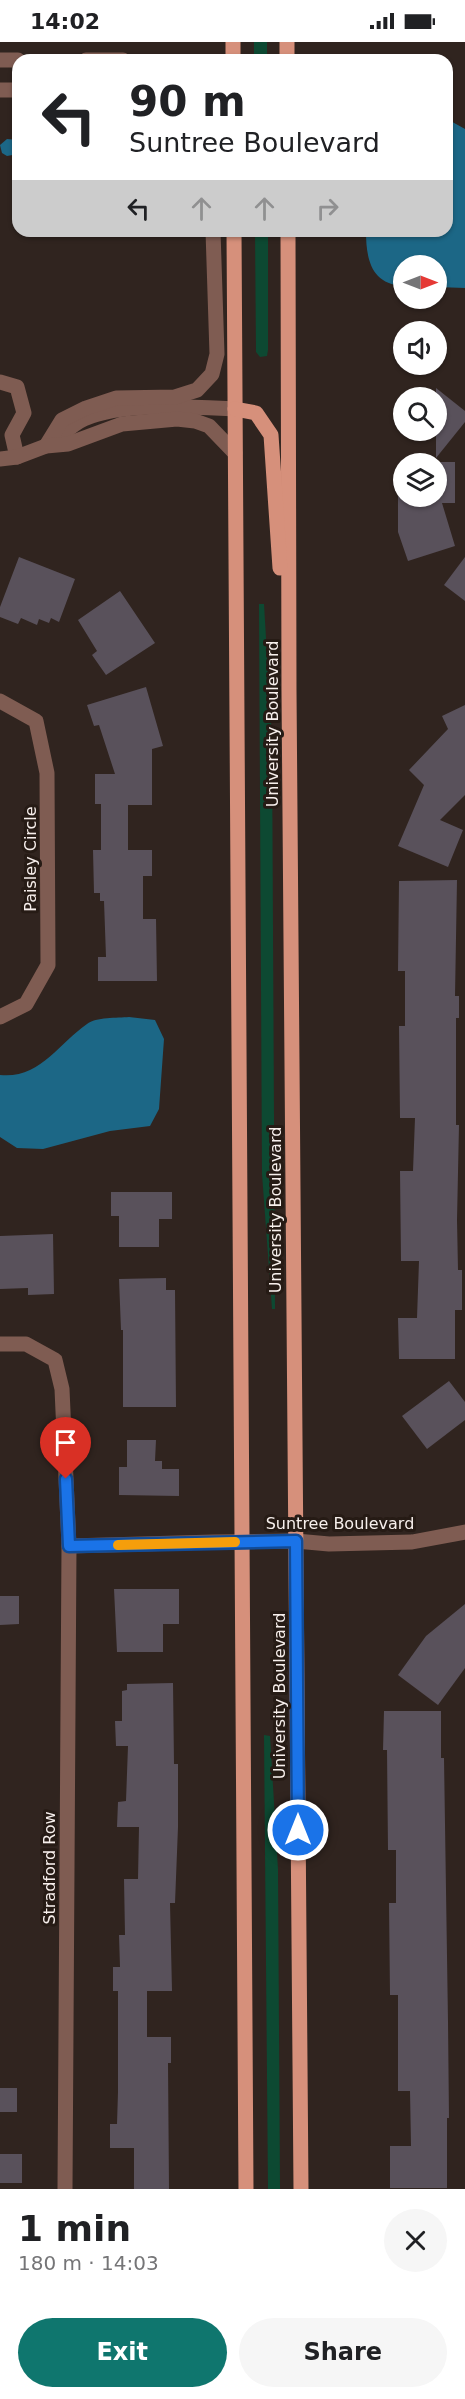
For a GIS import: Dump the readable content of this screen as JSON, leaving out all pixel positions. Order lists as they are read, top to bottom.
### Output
{
  "streets": {
    "main road": ["University Boulevard"],
    "street": ["Paisley Circle", "Suntree Boulevard", "Stradford Row"]
  },
  "crossings": [
    ["University Boulevard", "Suntree Boulevard"],
    ["Suntree Boulevard", "Stradford Row"]
  ],
  "north": "right",
  "page": {
    "status": "14:02",
    "turn": ["90 m", "Suntree Boulevard"],
    "heading": ["1 min", "180 m · 14:03"],
    "buttons": ["Exit", "Share"]
  }
}
